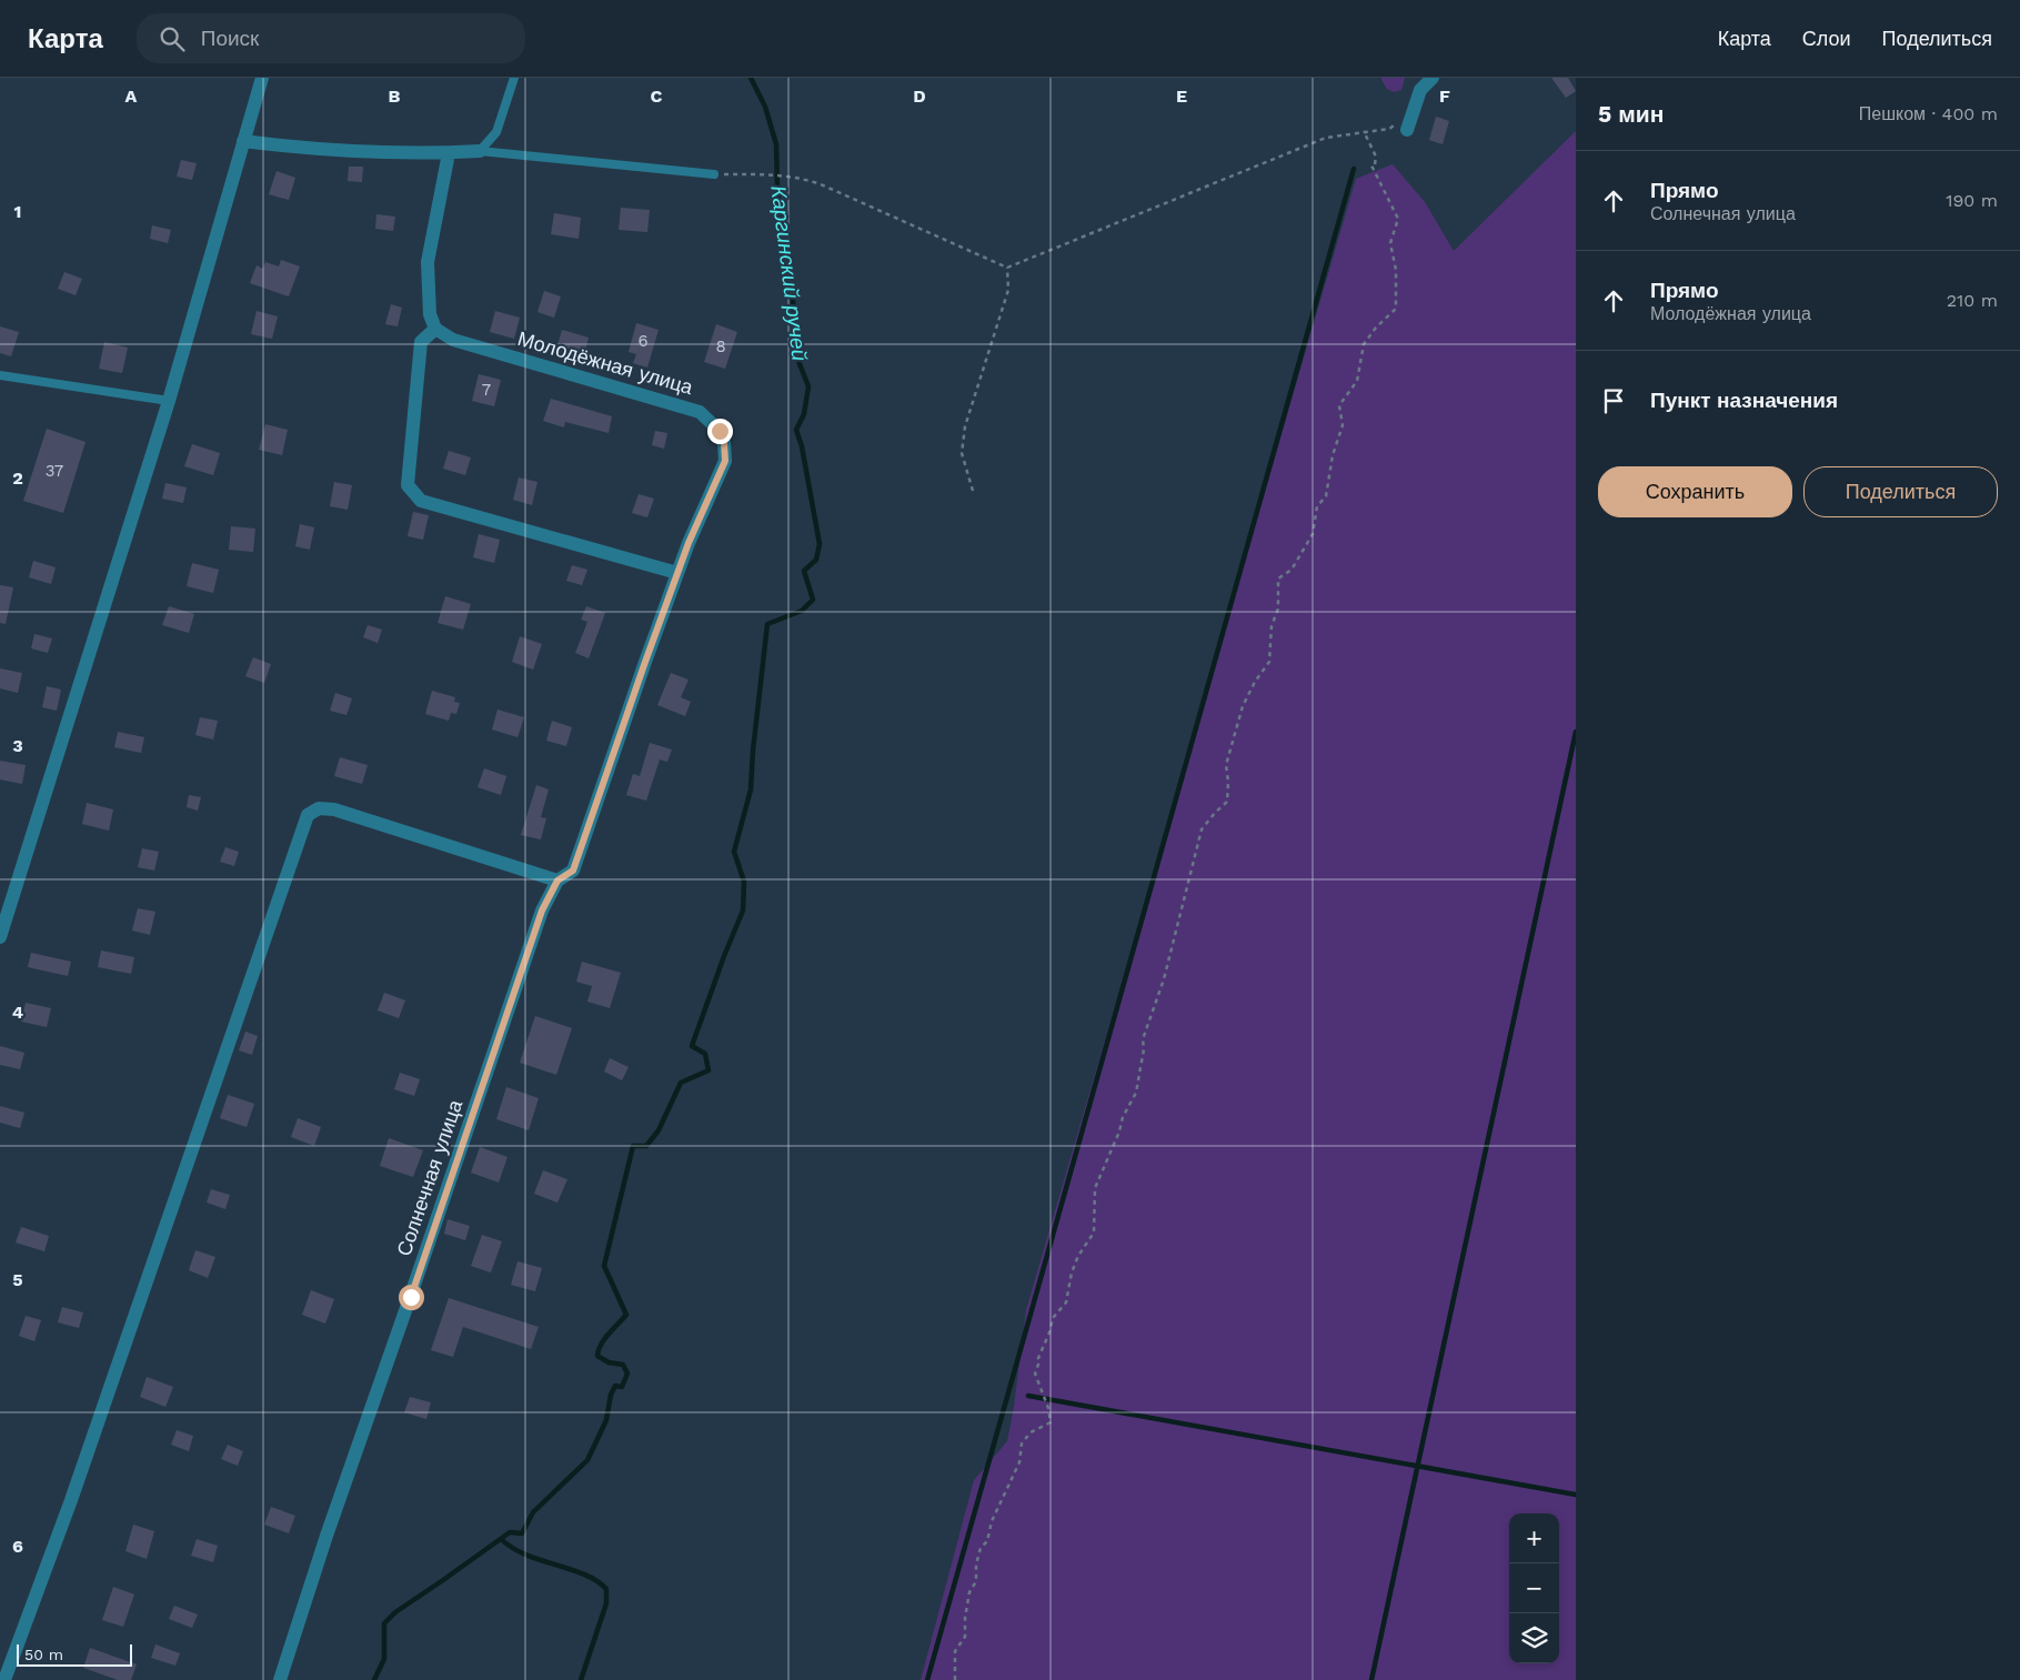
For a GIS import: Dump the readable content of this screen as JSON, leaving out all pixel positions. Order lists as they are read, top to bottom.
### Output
{
  "streets": {
    "street": ["Молодёжная улица", "Солнечная улица"]
  },
  "crossings": [
    ["Молодёжная улица", "Солнечная улица"]
  ],
  "water": ["Каргинский ручей"],
  "house_numbers": [
    "6",
    "8",
    "7",
    "37"
  ],
  "scale_bar": "50 m",
  "page": {
    "header": "Карта",
    "search": "Поиск",
    "nav": ["Карта", "Слои", "Поделиться"],
    "heading": ["5 мин", "Пешком · 400 m"],
    "list": [
      ["Прямо", "Солнечная улица", "190 m"],
      ["Прямо", "Молодёжная улица", "210 m"],
      "Пункт назначения"
    ],
    "buttons": ["Сохранить", "Поделиться"],
    "map_buttons": ["+", "−"],
    "scale": "50 m"
  },
  "grid": {
    "columns": [
      "A",
      "B",
      "C",
      "D",
      "E",
      "F"
    ],
    "rows": [
      "1",
      "2",
      "3",
      "4",
      "5",
      "6"
    ]
  }
}
